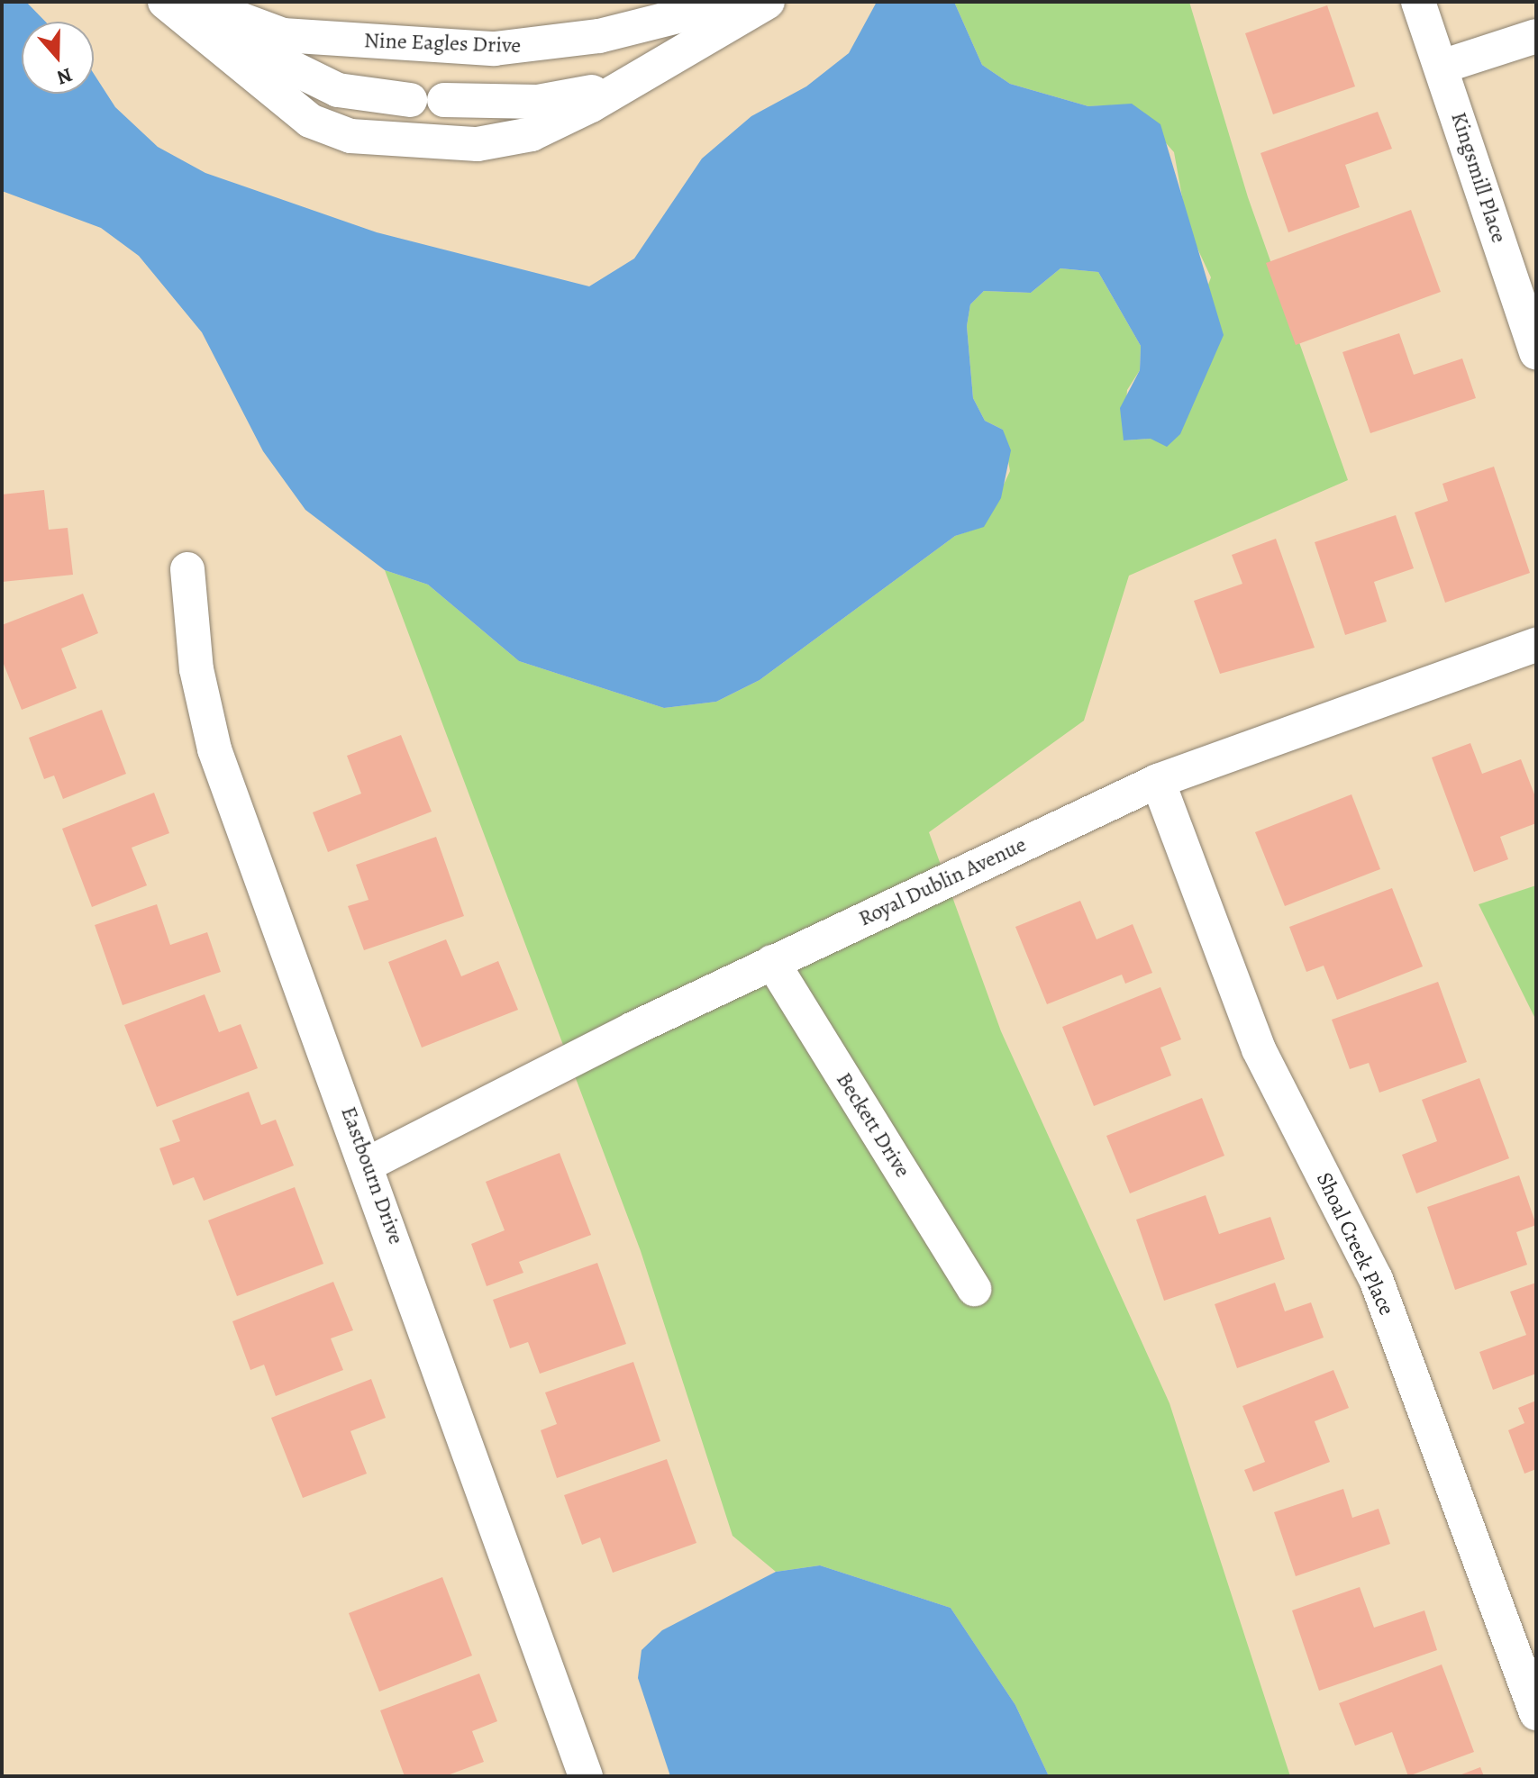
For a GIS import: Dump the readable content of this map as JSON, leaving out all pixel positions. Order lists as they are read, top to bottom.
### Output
{
  "streets": {
    "street": [
      "Nine Eagles Drive",
      "Kingsmill Place",
      "Royal Dublin Avenue",
      "Beckett Drive",
      "Eastbourn Drive",
      "Shoal Creek Place"
    ]
  },
  "crossings": [
    ["Royal Dublin Avenue", "Beckett Drive"],
    ["Royal Dublin Avenue", "Eastbourn Drive"],
    ["Royal Dublin Avenue", "Shoal Creek Place"]
  ],
  "north": "bottom"
}
